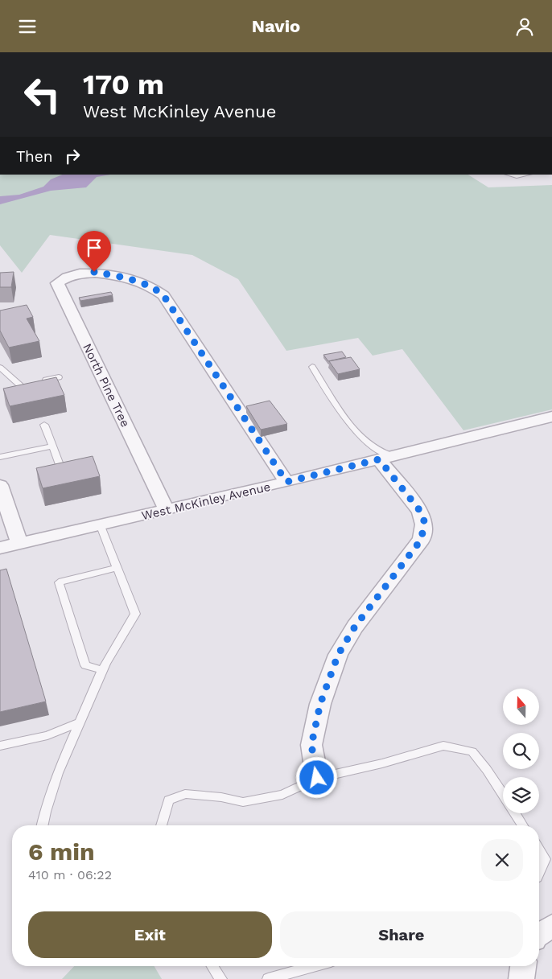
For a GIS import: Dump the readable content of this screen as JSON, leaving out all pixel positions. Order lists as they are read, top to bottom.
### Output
{
  "streets": {
    "street": ["North Pine Tree", "West McKinley Avenue"]
  },
  "crossings": [
    ["North Pine Tree", "West McKinley Avenue"]
  ],
  "north": "top",
  "page": {
    "header": "Navio",
    "turn": ["170 m", "West McKinley Avenue"],
    "then": "Then",
    "heading": ["6 min", "410 m · 06:22"],
    "buttons": ["Exit", "Share"]
  }
}
